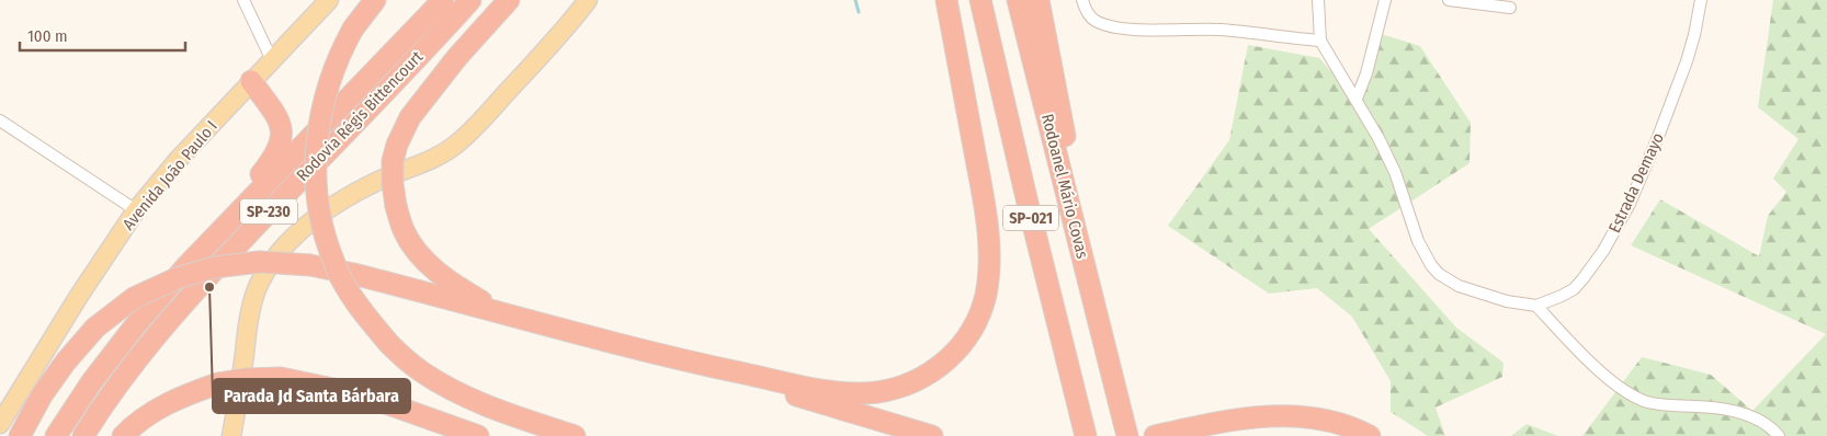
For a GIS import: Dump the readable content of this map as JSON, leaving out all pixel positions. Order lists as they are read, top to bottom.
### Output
{
  "streets": {
    "highway": [
      "Rodovia Régis Bittencourt",
      "Rodoanel Mário Covas",
      "SP-230",
      "SP-021"
    ],
    "main road": ["Avenida João Paulo I"],
    "street": ["Estrada Demayo"]
  },
  "places": ["Parada Jd Santa Bárbara"],
  "scale_bar": "100 m"
}
